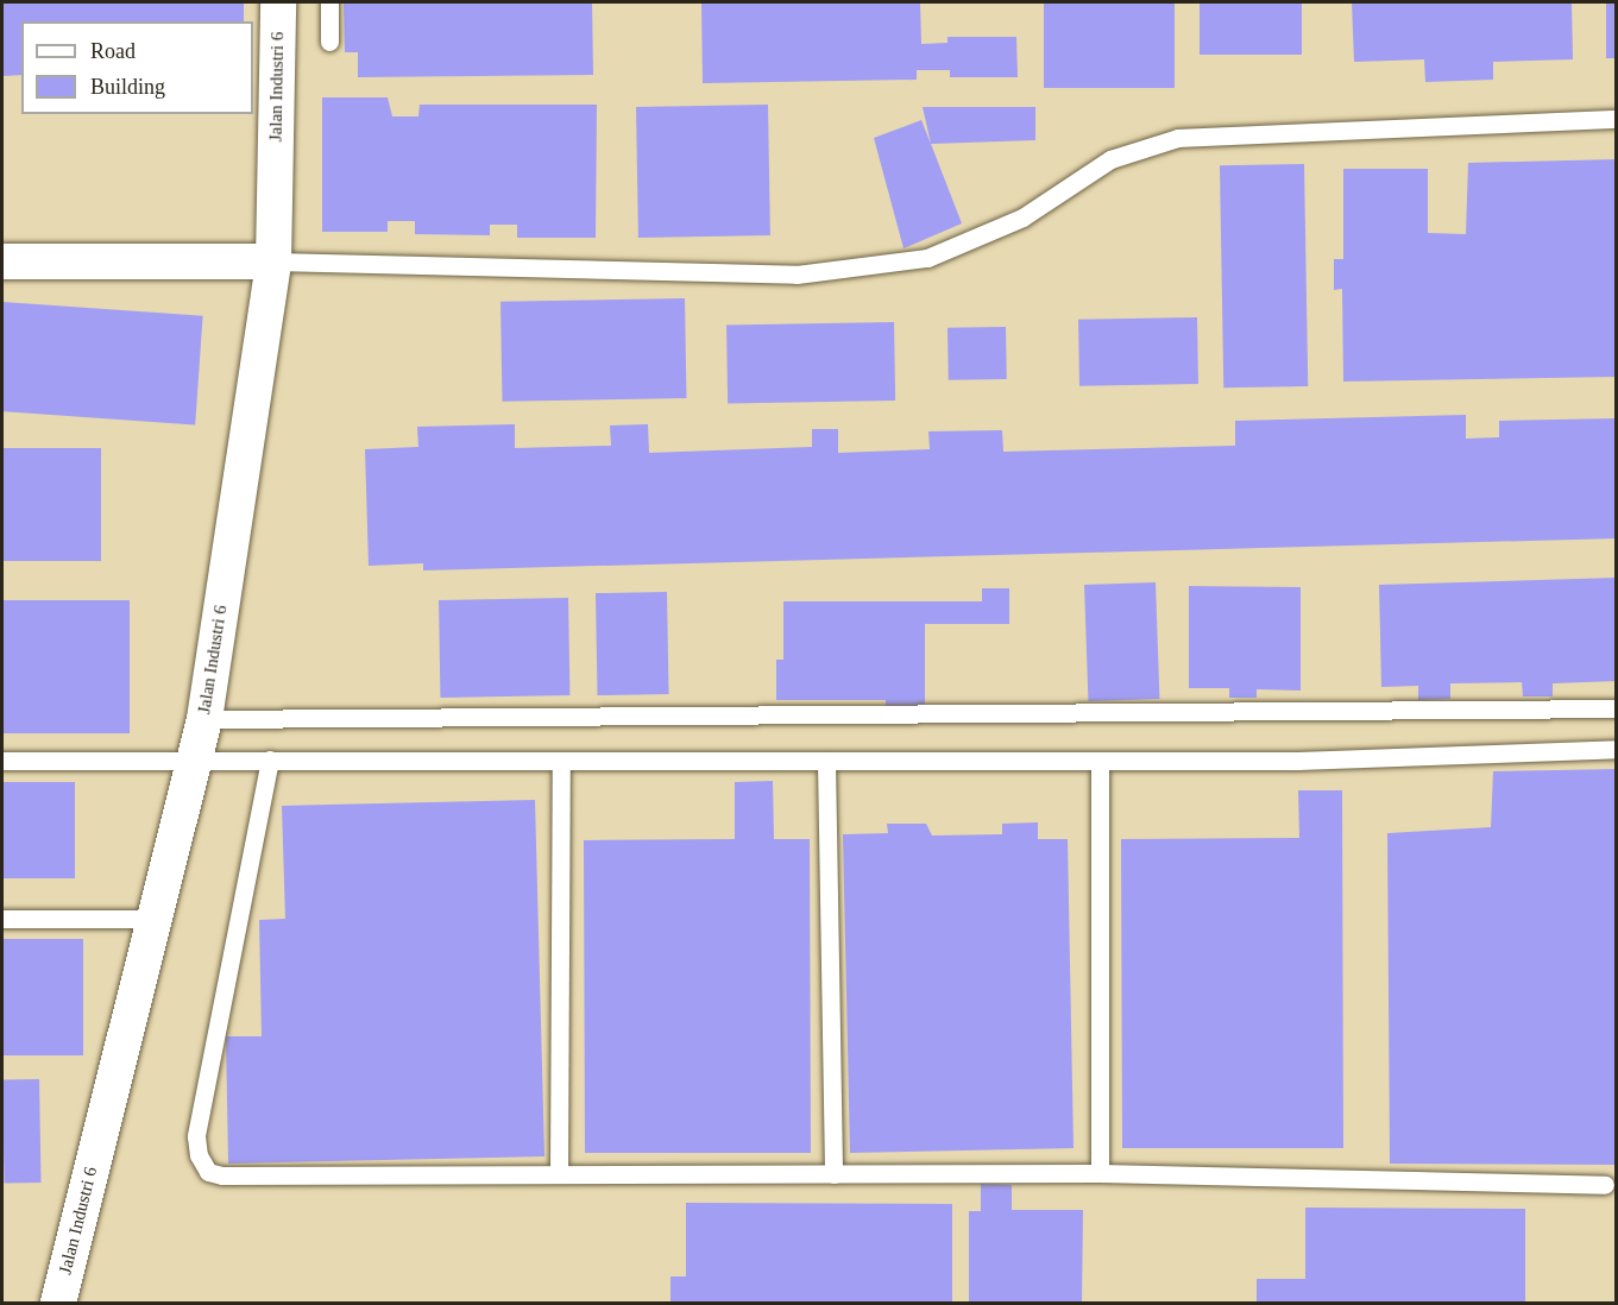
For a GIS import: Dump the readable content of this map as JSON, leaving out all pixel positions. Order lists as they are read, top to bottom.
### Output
{
  "streets": {
    "street": ["Jalan Industri 6"]
  },
  "legend": ["Road", "Building"]
}
